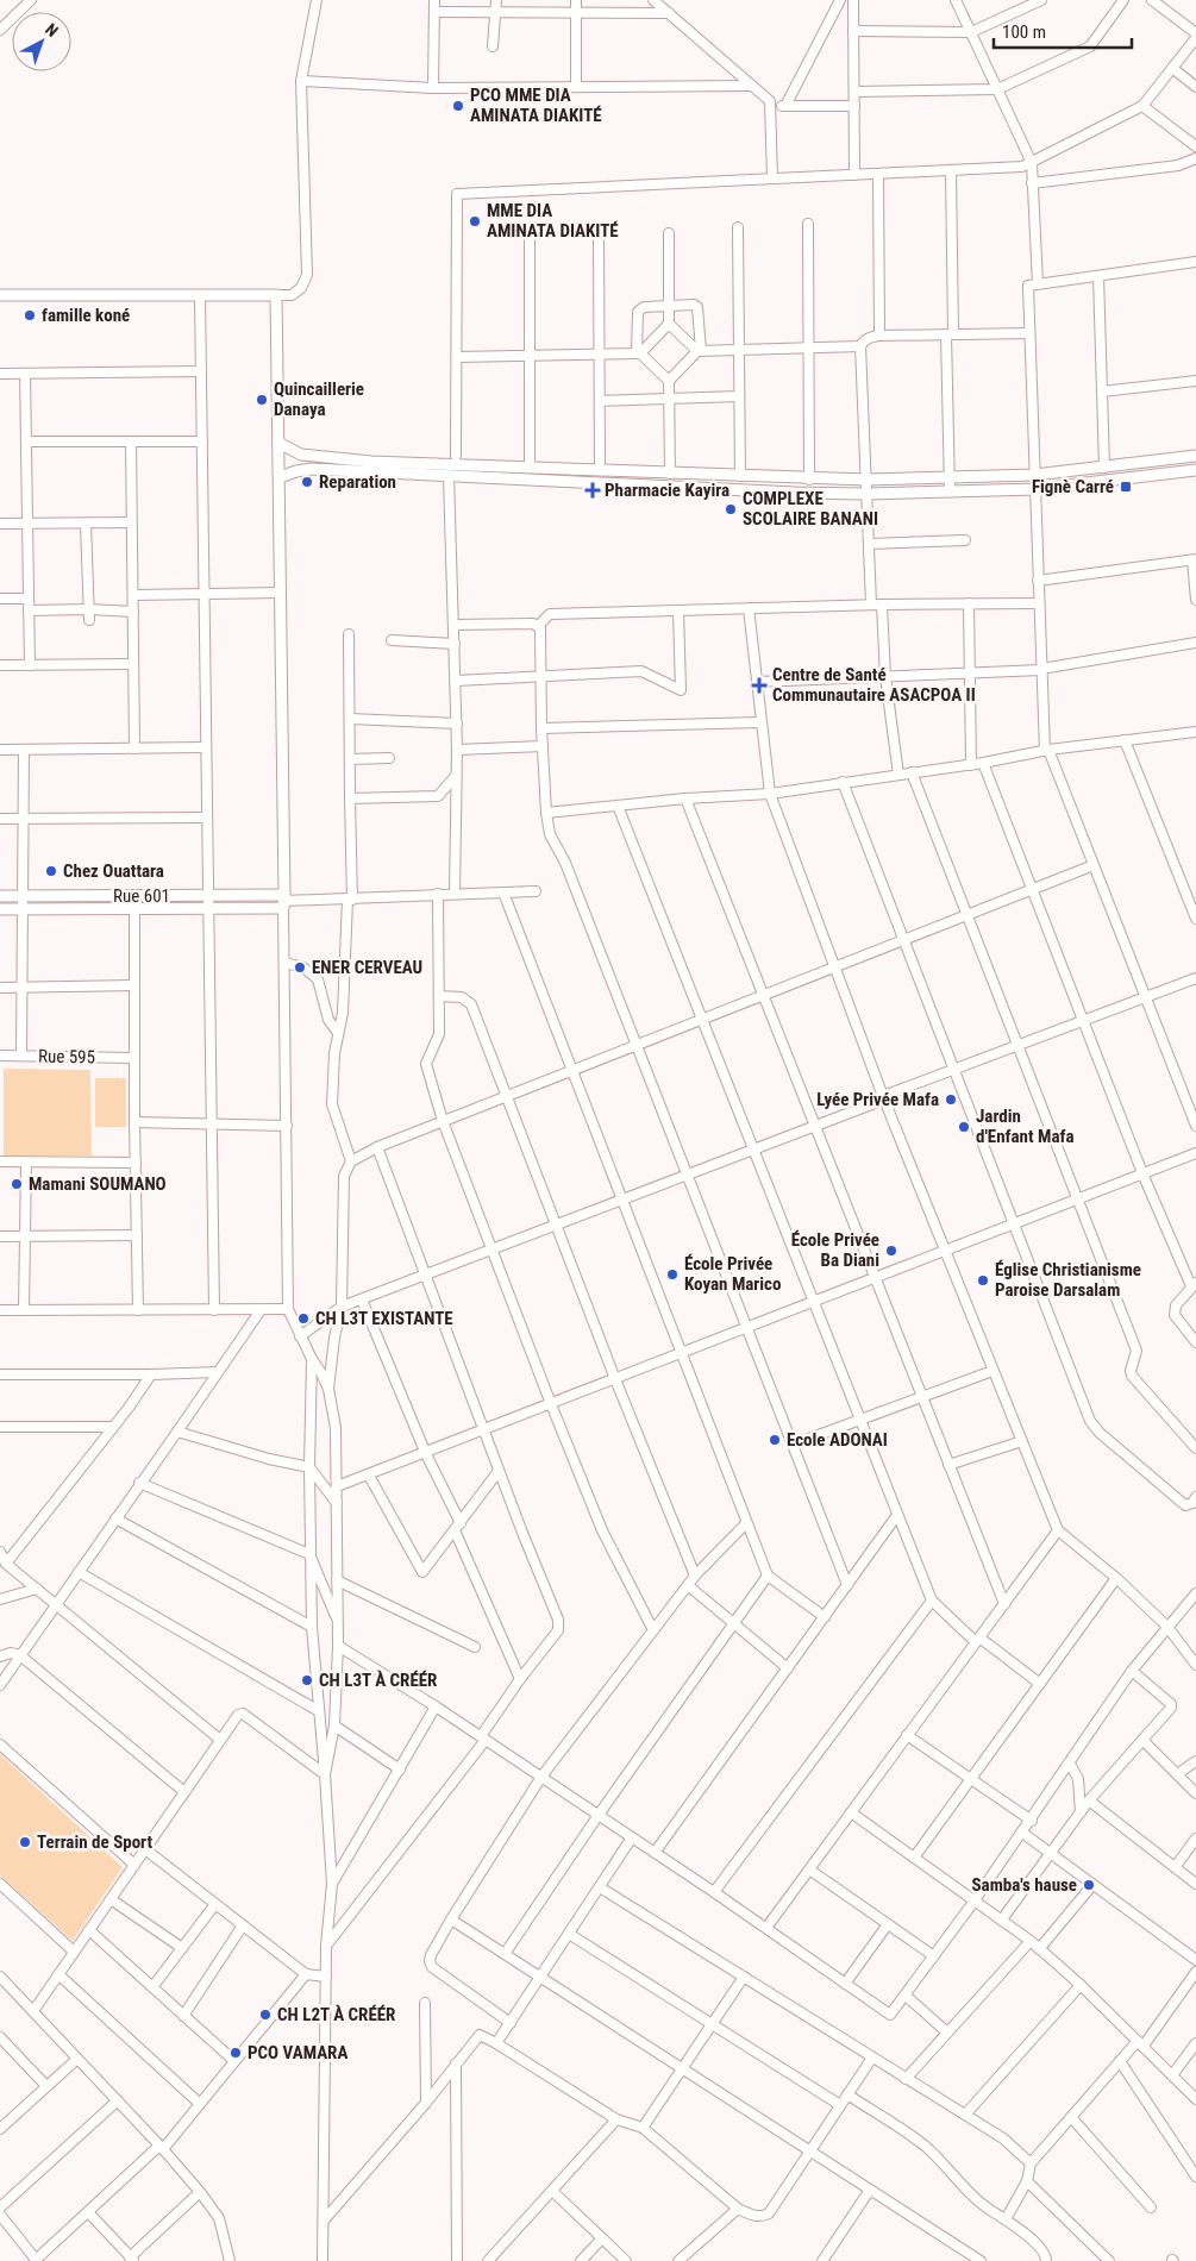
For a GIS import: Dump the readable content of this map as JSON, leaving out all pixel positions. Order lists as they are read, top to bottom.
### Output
{
  "streets": {
    "street": ["Rue 601", "Rue 595"]
  },
  "places": {
    "other": [
      "PCO MME DIA AMINATA DIAKITÉ",
      "MME DIA AMINATA DIAKITÉ",
      "famille koné",
      "Quincaillerie Danaya",
      "Reparation",
      "COMPLEXE SCOLAIRE BANANI",
      "Chez Ouattara",
      "ENER CERVEAU",
      "Lyée Privée Mafa",
      "Jardin d'Enfant Mafa",
      "Mamani SOUMANO",
      "École Privée Ba Diani",
      "École Privée Koyan Marico",
      "Église Christianisme Paroise Darsalam",
      "CH L3T EXISTANTE",
      "Ecole ADONAI",
      "CH L3T À CRÉÉR",
      "Terrain de Sport",
      "Samba's hause",
      "CH L2T À CRÉÉR",
      "PCO VAMARA"
    ],
    "transit": ["Fignè Carré"],
    "health": ["Pharmacie Kayira", "Centre de Santé Communautaire ASACPOA II"]
  },
  "scale_bar": "100 m",
  "north": "top right"
}
